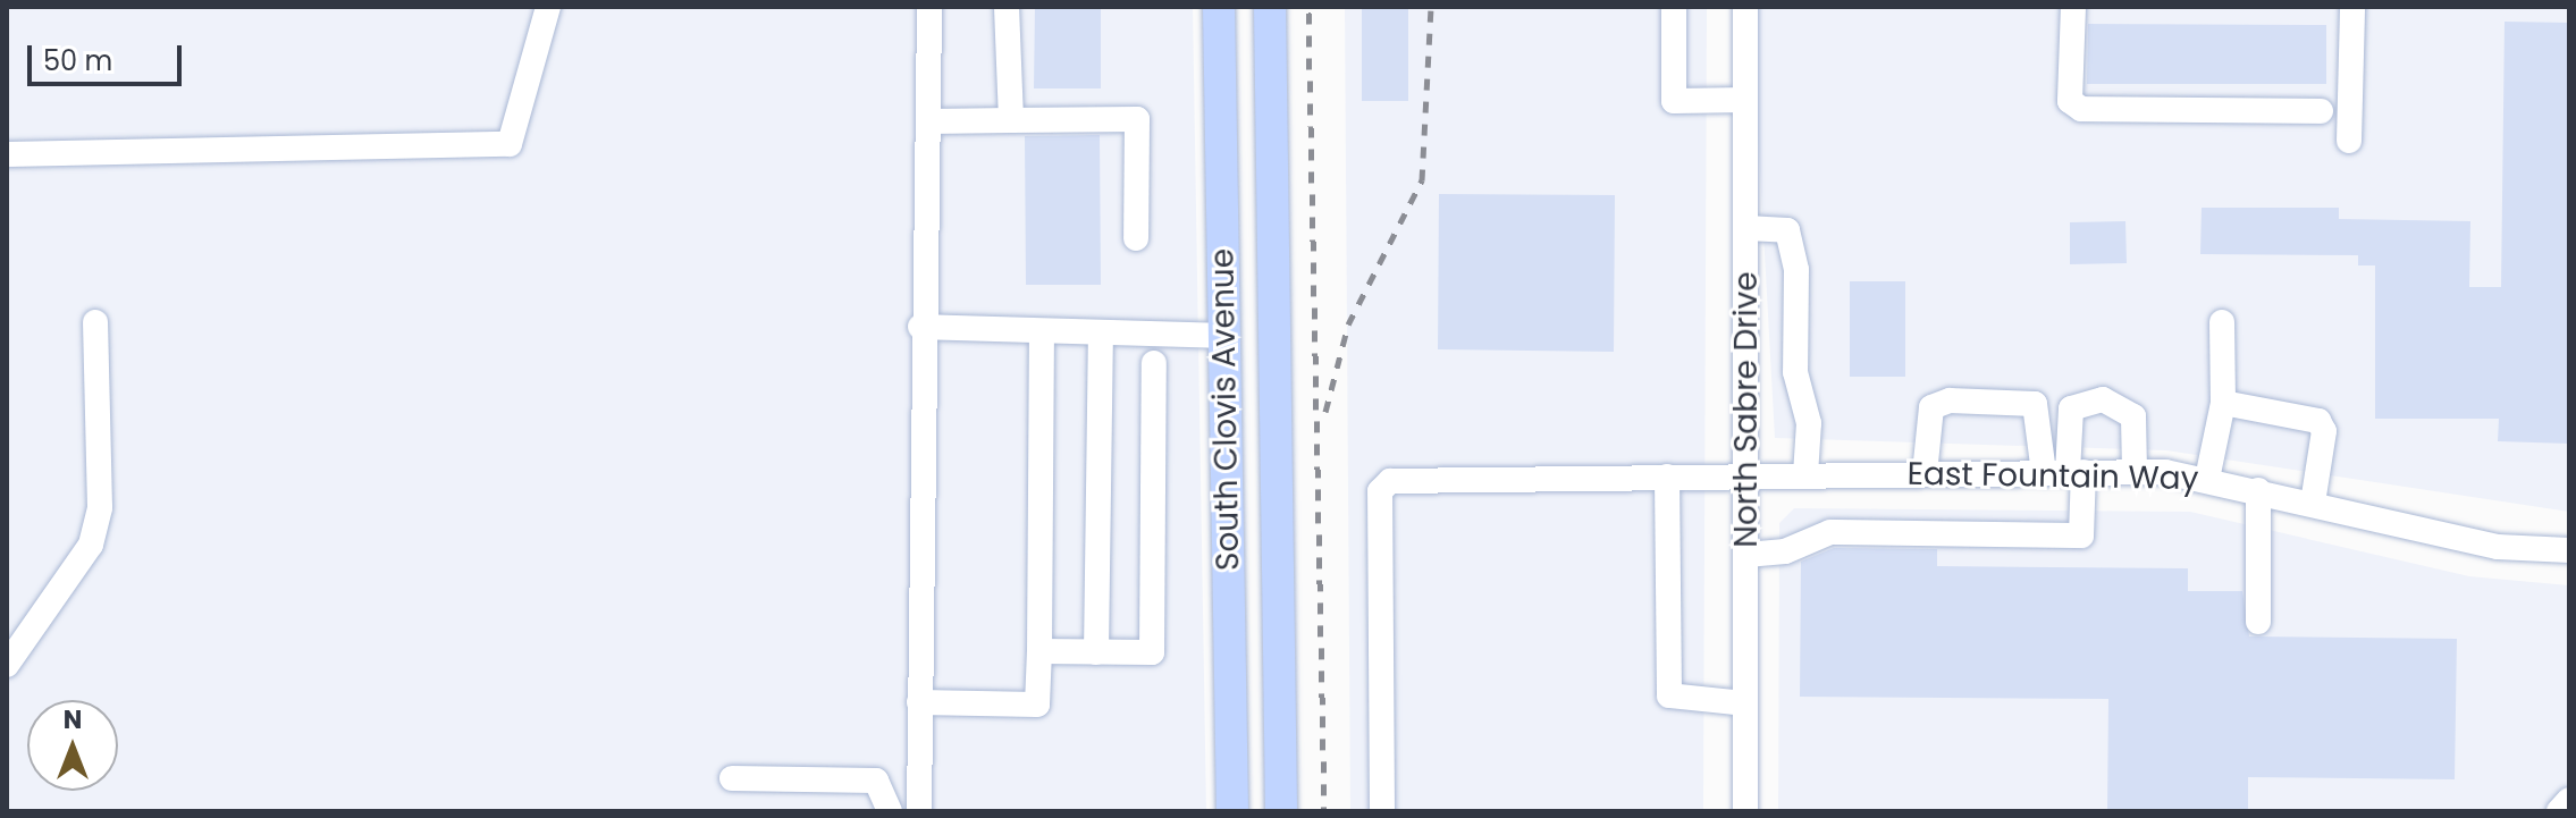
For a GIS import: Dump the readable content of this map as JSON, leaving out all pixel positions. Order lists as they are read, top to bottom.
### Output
{
  "streets": {
    "main road": ["South Clovis Avenue"],
    "street": ["North Sabre Drive", "East Fountain Way"]
  },
  "crossings": [
    ["North Sabre Drive", "East Fountain Way"]
  ],
  "scale_bar": "50 m",
  "north": "top"
}
